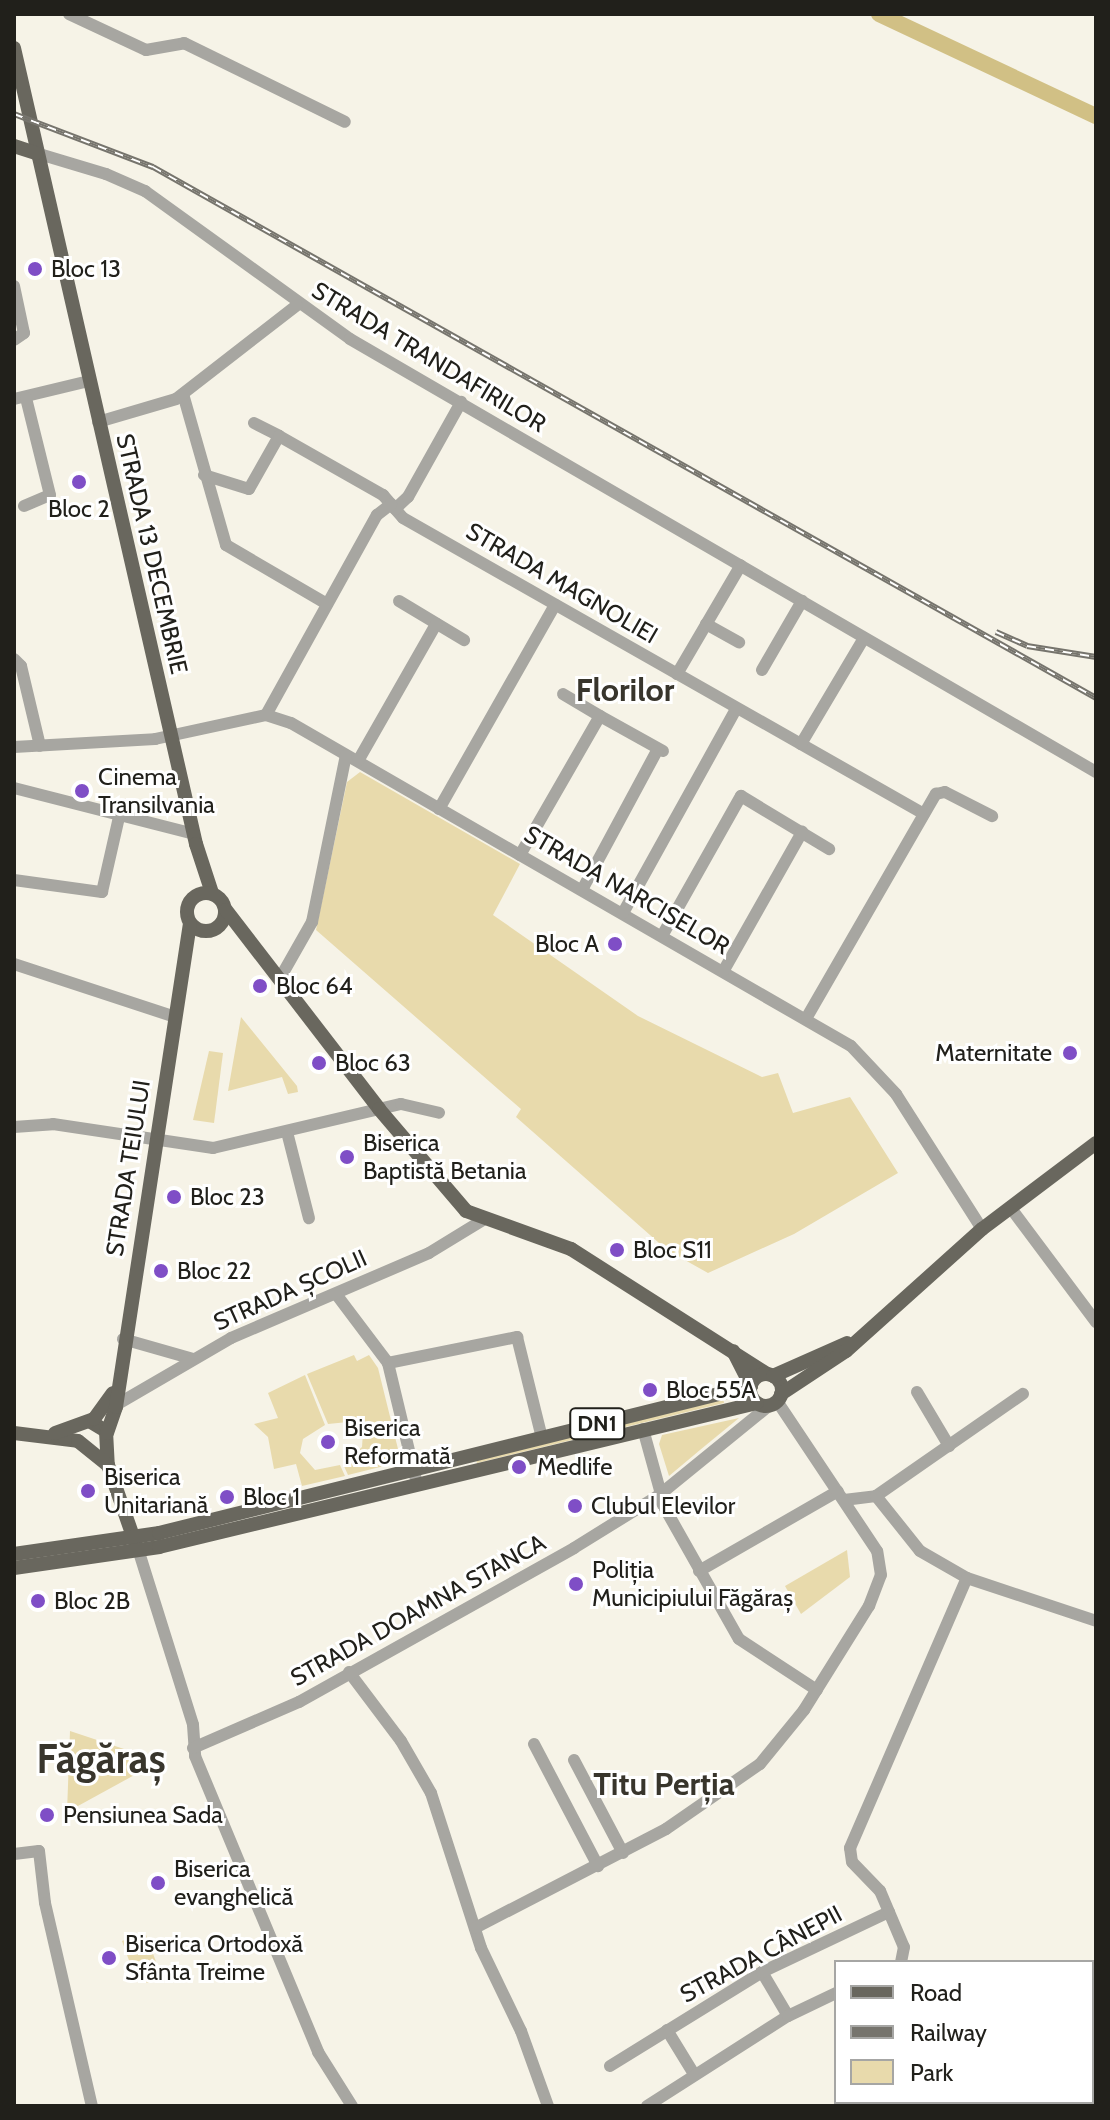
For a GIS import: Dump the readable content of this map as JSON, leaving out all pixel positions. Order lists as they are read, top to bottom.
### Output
{
  "streets": {
    "main road": [
      "STRADA 13 DECEMBRIE",
      "STRADA TEIULUI",
      "DN1",
      "STRADA DOAMNA STANCA"
    ],
    "street": [
      "STRADA TRANDAFIRILOR",
      "STRADA MAGNOLIEI",
      "STRADA NARCISELOR",
      "STRADA ȘCOLII",
      "STRADA CÂNEPII"
    ]
  },
  "crossings": [
    ["STRADA TRANDAFIRILOR", "STRADA 13 DECEMBRIE"],
    ["STRADA 13 DECEMBRIE", "STRADA TEIULUI"],
    ["STRADA NARCISELOR", "STRADA DOAMNA STANCA"],
    ["DN1", "STRADA DOAMNA STANCA"]
  ],
  "districts": ["Florilor", "Făgăraș", "Titu Perția"],
  "places": [
    "Bloc 13",
    "Bloc 2",
    "Cinema Transilvania",
    "Bloc A",
    "Bloc 64",
    "Maternitate",
    "Bloc 63",
    "Biserica Baptistă Betania",
    "Bloc 23",
    "Bloc S11",
    "Bloc 22",
    "Bloc 55A",
    "Biserica Reformată",
    "Medlife",
    "Biserica Unitariană",
    "Bloc 1",
    "Clubul Elevilor",
    "Poliția Municipiului Făgăraș",
    "Bloc 2B",
    "Pensiunea Sada",
    "Biserica evanghelică",
    "Biserica Ortodoxă Sfânta Treime"
  ],
  "legend": ["Road", "Railway", "Park"]
}
